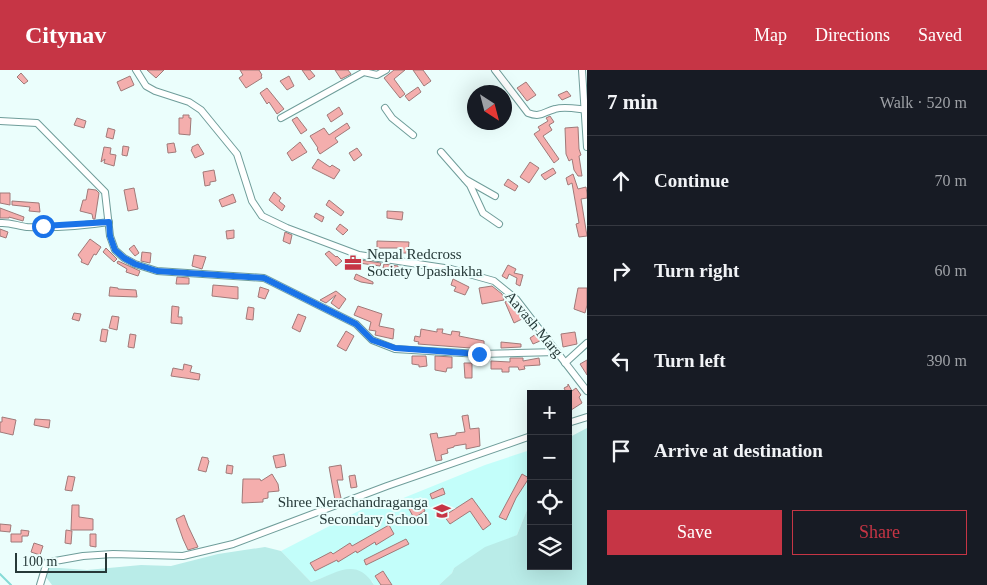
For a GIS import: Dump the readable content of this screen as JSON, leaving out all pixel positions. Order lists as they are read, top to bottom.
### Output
{
  "streets": {
    "street": ["Aavash Marg"]
  },
  "places": {
    "office": ["Nepal Redcross Society Upashakha"],
    "school or university": ["Shree Nerachandraganga Secondary School"]
  },
  "scale_bar": "100 m",
  "north": "bottom right",
  "page": {
    "header": "Citynav",
    "nav": ["Map", "Directions", "Saved"],
    "heading": ["7 min", "Walk · 520 m"],
    "list": [
      ["Continue", "70 m"],
      ["Turn right", "60 m"],
      ["Turn left", "390 m"],
      "Arrive at destination"
    ],
    "map_buttons": ["+", "−"],
    "buttons": ["Save", "Share"],
    "scale": "100 m"
  }
}
